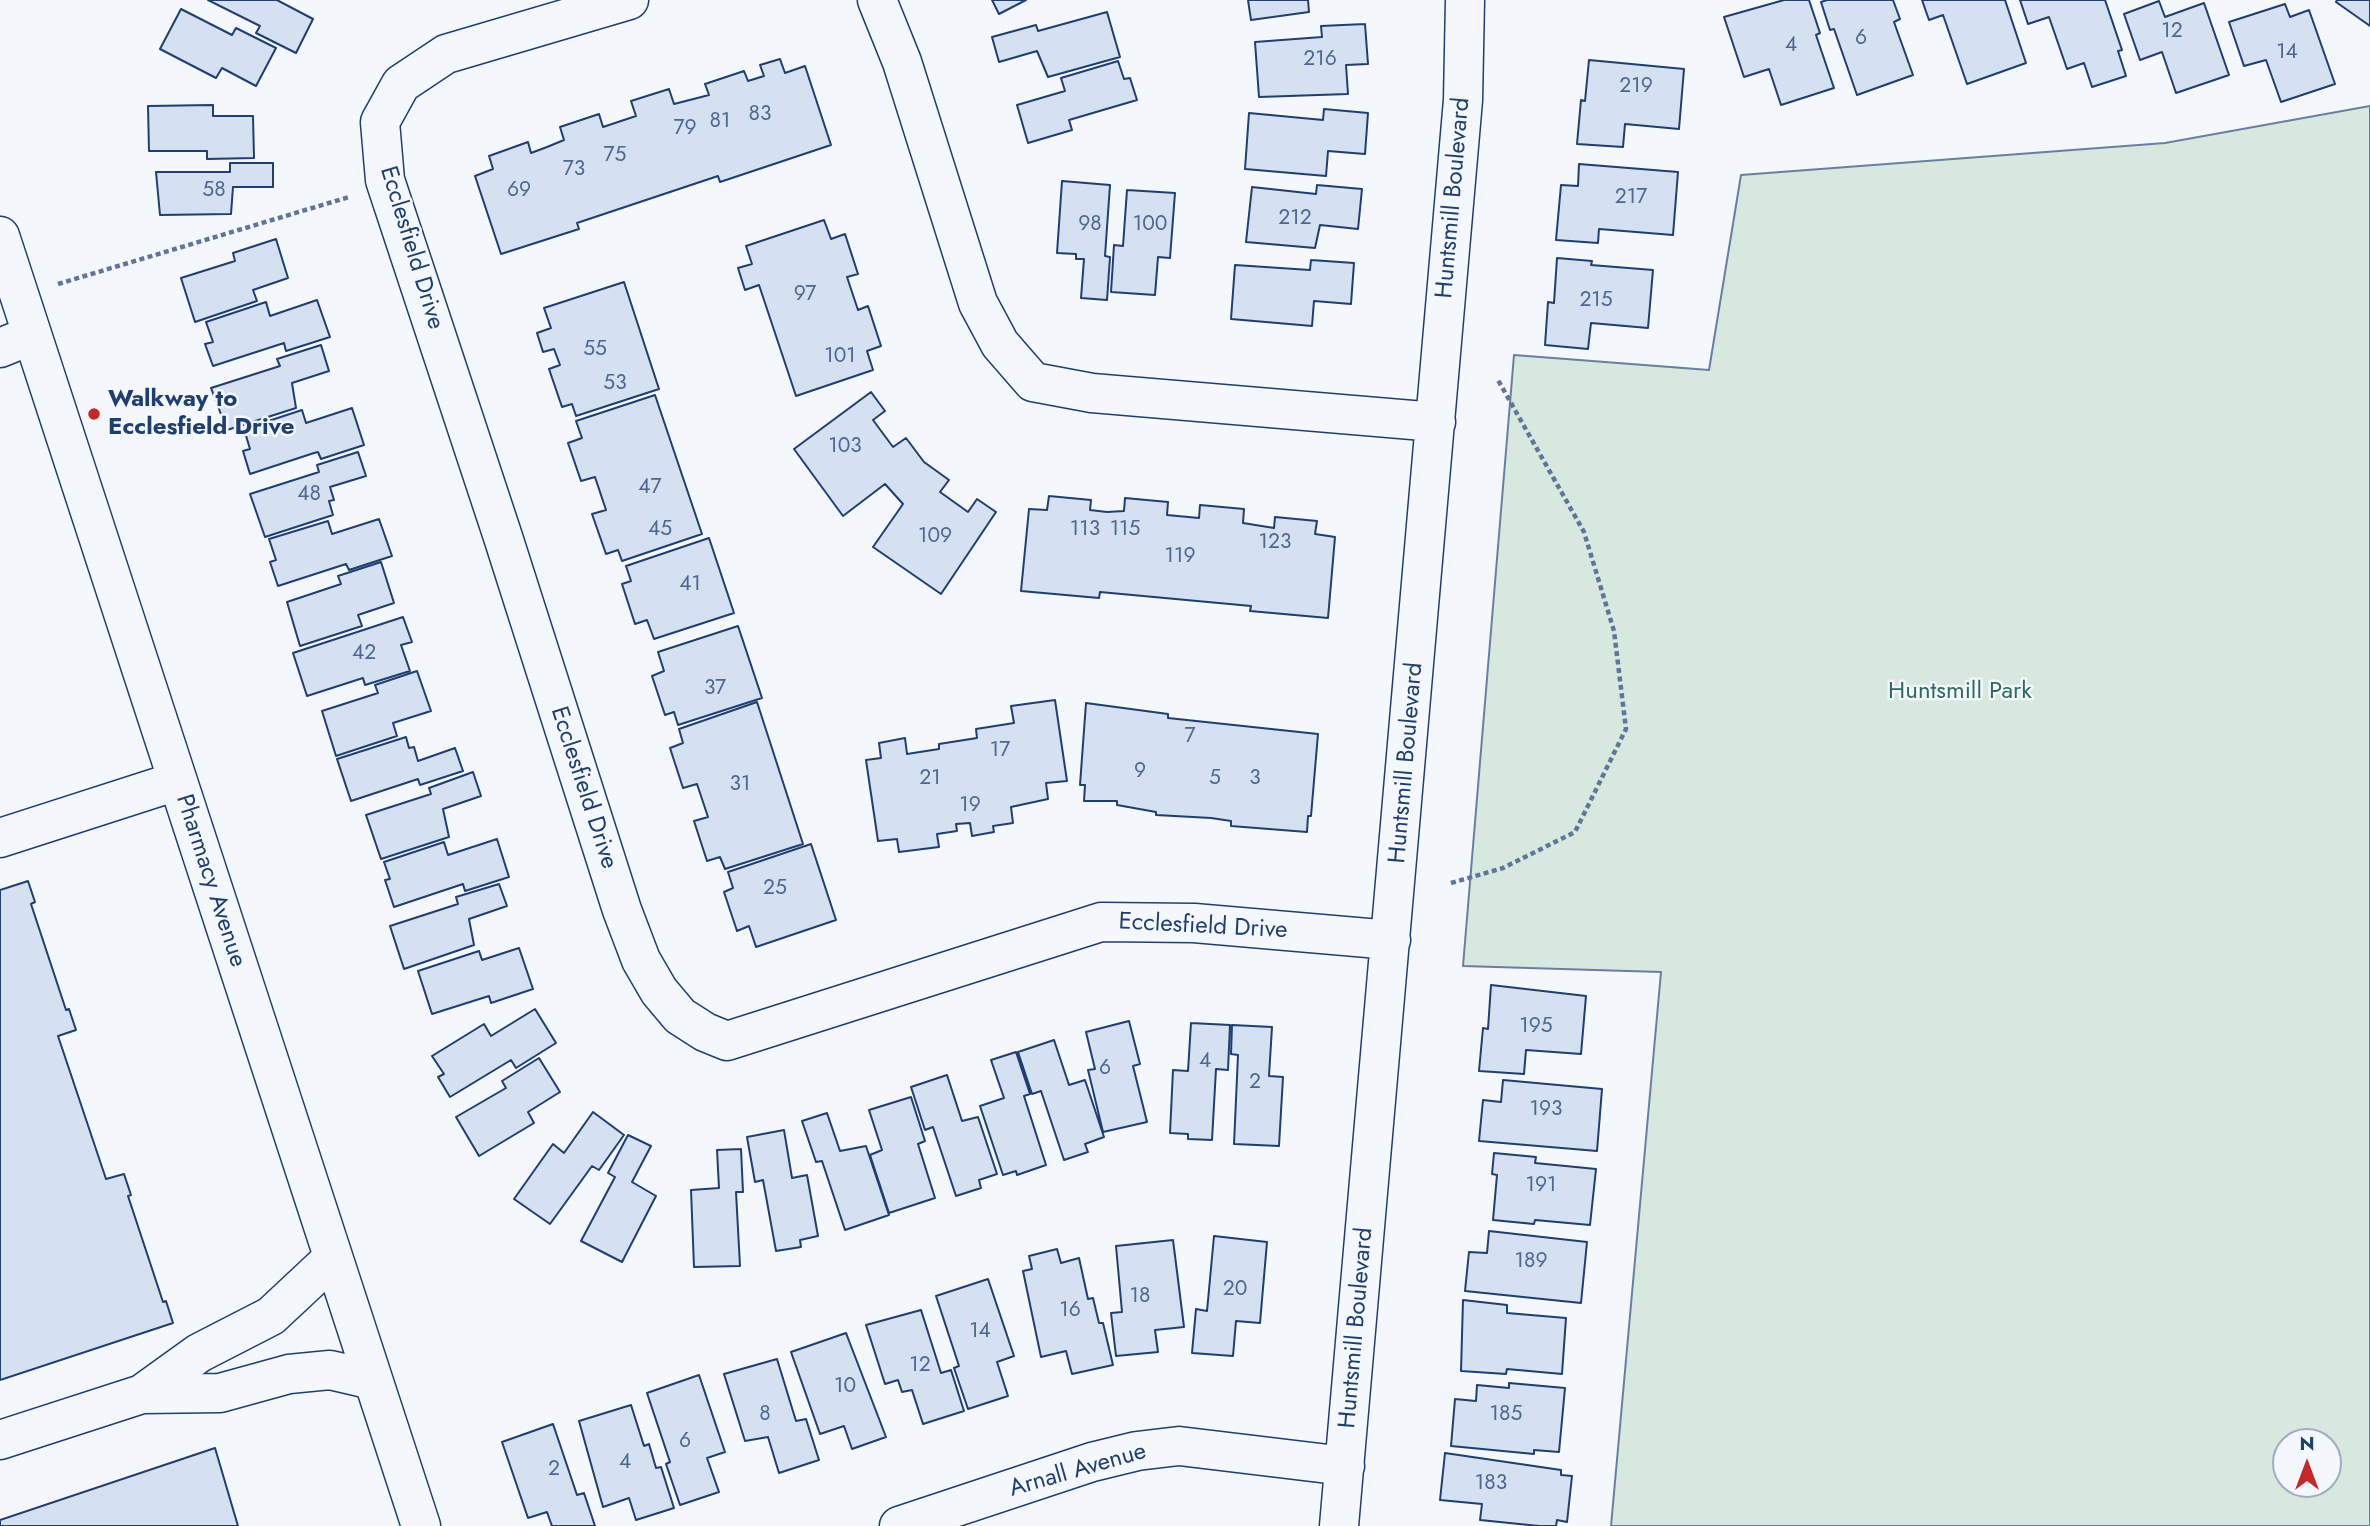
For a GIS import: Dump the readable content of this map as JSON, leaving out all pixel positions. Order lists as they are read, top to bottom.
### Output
{
  "streets": {
    "street": [
      "Huntsmill Boulevard",
      "Ecclesfield Drive",
      "Pharmacy Avenue",
      "Arnall Avenue"
    ]
  },
  "crossings": [
    ["Huntsmill Boulevard", "Ecclesfield Drive"],
    ["Huntsmill Boulevard", "Arnall Avenue"]
  ],
  "parks": ["Huntsmill Park"],
  "places": ["Walkway to Ecclesfield Drive"],
  "house_numbers": [
    "12",
    "6",
    "4",
    "14",
    "216",
    "219",
    "83",
    "81",
    "79",
    "75",
    "73",
    "58",
    "69",
    "217",
    "212",
    "98",
    "100",
    "97",
    "215",
    "55",
    "101",
    "53",
    "103",
    "47",
    "48",
    "45",
    "113",
    "115",
    "109",
    "123",
    "119",
    "41",
    "42",
    "37",
    "7",
    "17",
    "9",
    "21",
    "5",
    "3",
    "31",
    "19",
    "25",
    "195",
    "4",
    "6",
    "2",
    "193",
    "191",
    "189",
    "20",
    "18",
    "16",
    "14",
    "12",
    "10",
    "8",
    "185",
    "6",
    "4",
    "2",
    "183"
  ],
  "north": "top"
}
